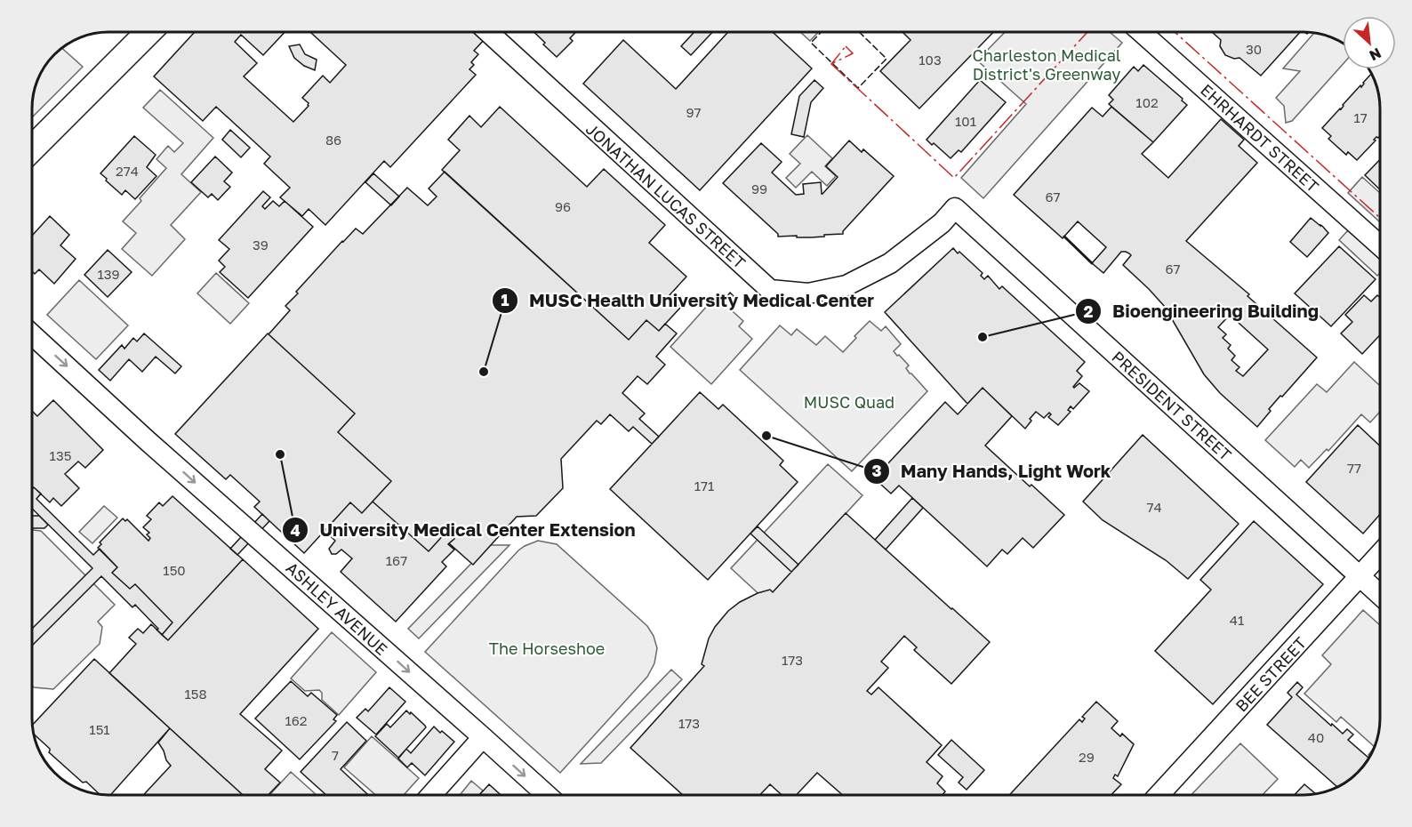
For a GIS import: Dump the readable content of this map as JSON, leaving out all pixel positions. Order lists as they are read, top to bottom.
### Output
{
  "streets": {
    "street": [
      "EHRHARDT STREET",
      "JONATHAN LUCAS STREET",
      "PRESIDENT STREET",
      "ASHLEY AVENUE",
      "BEE STREET"
    ]
  },
  "crossings": [
    ["JONATHAN LUCAS STREET", "PRESIDENT STREET"],
    ["PRESIDENT STREET", "BEE STREET"]
  ],
  "one_way": ["ASHLEY AVENUE"],
  "parks": ["Charleston Medical District's Greenway", "MUSC Quad", "The Horseshoe"],
  "places": [
    "Bioengineering Building",
    "MUSC Health University Medical Center",
    "Many Hands, Light Work",
    "University Medical Center Extension"
  ],
  "house_numbers": [
    "30",
    "103",
    "102",
    "97",
    "17",
    "101",
    "86",
    "274",
    "99",
    "67",
    "96",
    "39",
    "67",
    "139",
    "135",
    "77",
    "171",
    "74",
    "167",
    "150",
    "41",
    "173",
    "158",
    "162",
    "173",
    "151",
    "40",
    "7",
    "29"
  ],
  "north": "bottom right"
}
